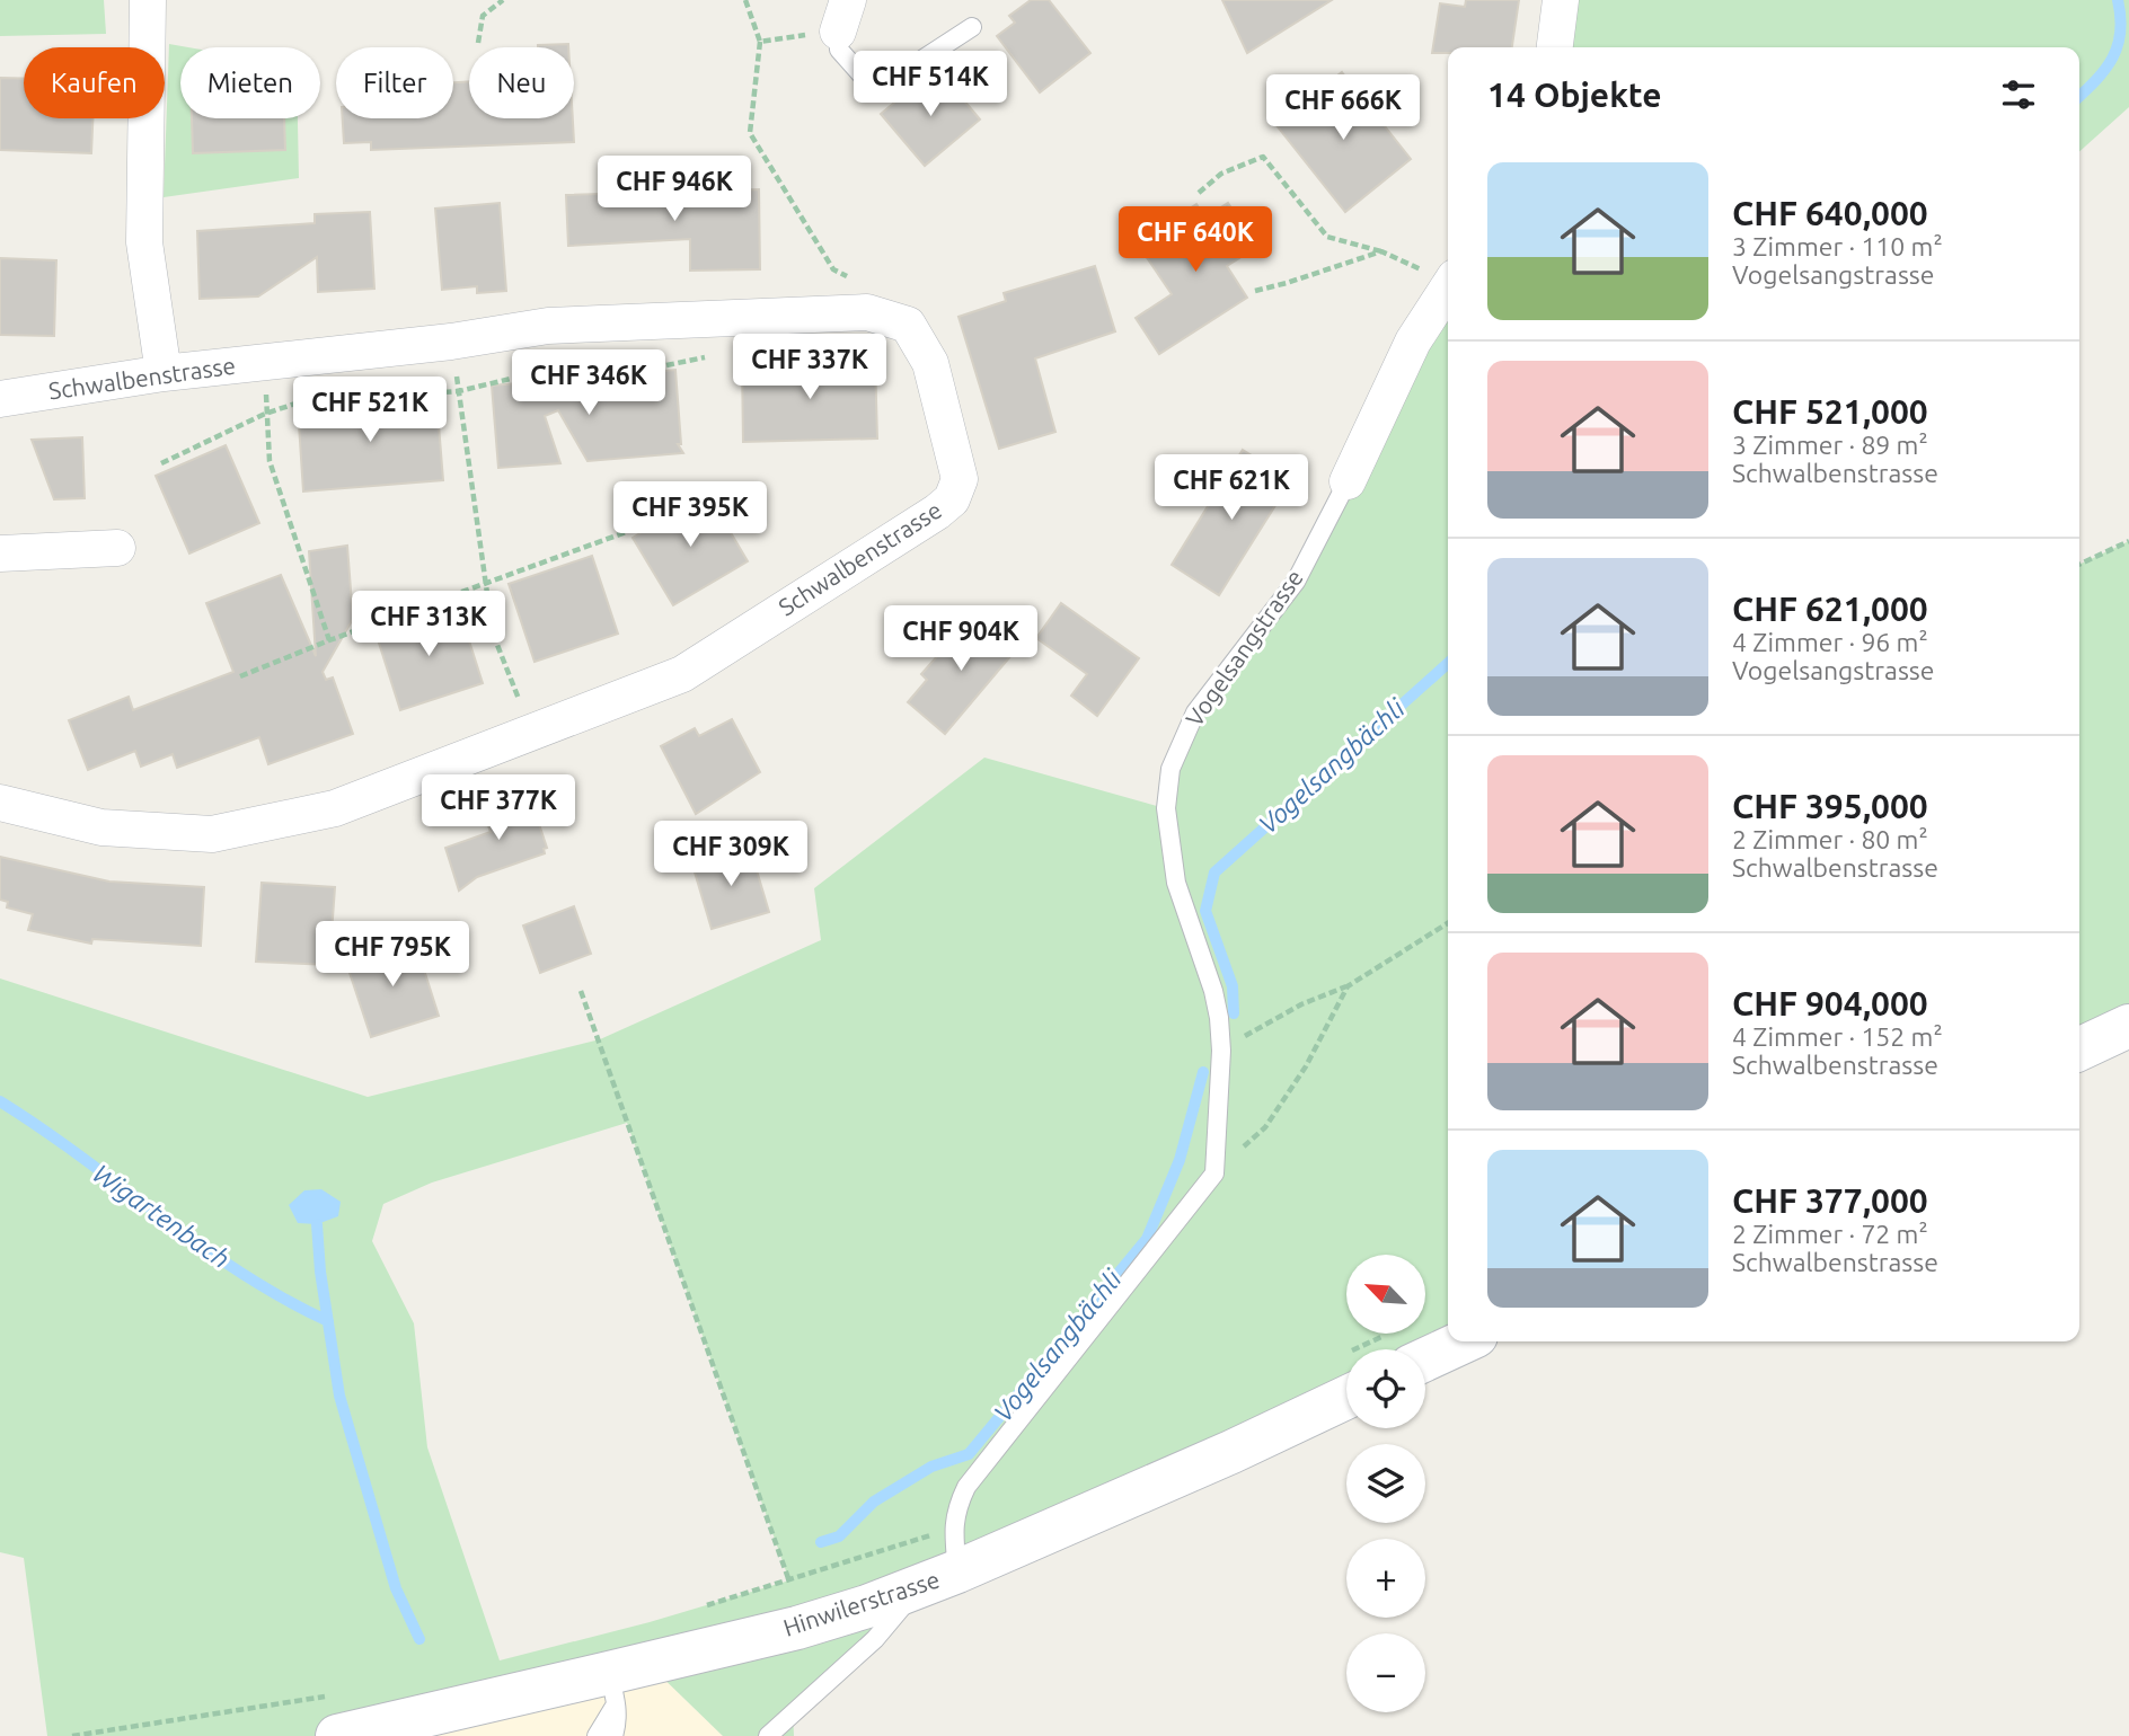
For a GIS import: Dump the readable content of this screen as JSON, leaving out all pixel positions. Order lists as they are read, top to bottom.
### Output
{
  "streets": {
    "main road": ["Hinwilerstrasse"],
    "street": ["Schwalbenstrasse", "Vogelsangstrasse"]
  },
  "water": ["Vogelsangbächli", "Wigartenbach"],
  "north": "top left",
  "page": {
    "chip": [
      "Kaufen",
      "Mieten",
      "Filter",
      "Neu"
    ],
    "heading": "14 Objekte",
    "price": [
      "CHF 514K",
      "CHF 666K",
      "CHF 946K",
      "CHF 640K",
      "CHF 337K",
      "CHF 346K",
      "CHF 521K",
      "CHF 621K",
      "CHF 395K",
      "CHF 313K",
      "CHF 904K",
      "CHF 377K",
      "CHF 309K",
      "CHF 795K"
    ],
    "list": [
      {
        "name": "CHF 640,000",
        "note": "3 Zimmer · 110 m² · Vogelsangstrasse"
      },
      {
        "name": "CHF 521,000",
        "note": "3 Zimmer · 89 m² · Schwalbenstrasse"
      },
      {
        "name": "CHF 621,000",
        "note": "4 Zimmer · 96 m² · Vogelsangstrasse"
      },
      {
        "name": "CHF 395,000",
        "note": "2 Zimmer · 80 m² · Schwalbenstrasse"
      },
      {
        "name": "CHF 904,000",
        "note": "4 Zimmer · 152 m² · Schwalbenstrasse"
      },
      {
        "name": "CHF 377,000",
        "note": "2 Zimmer · 72 m² · Schwalbenstrasse"
      }
    ],
    "map_buttons": ["+", "−"]
  }
}
